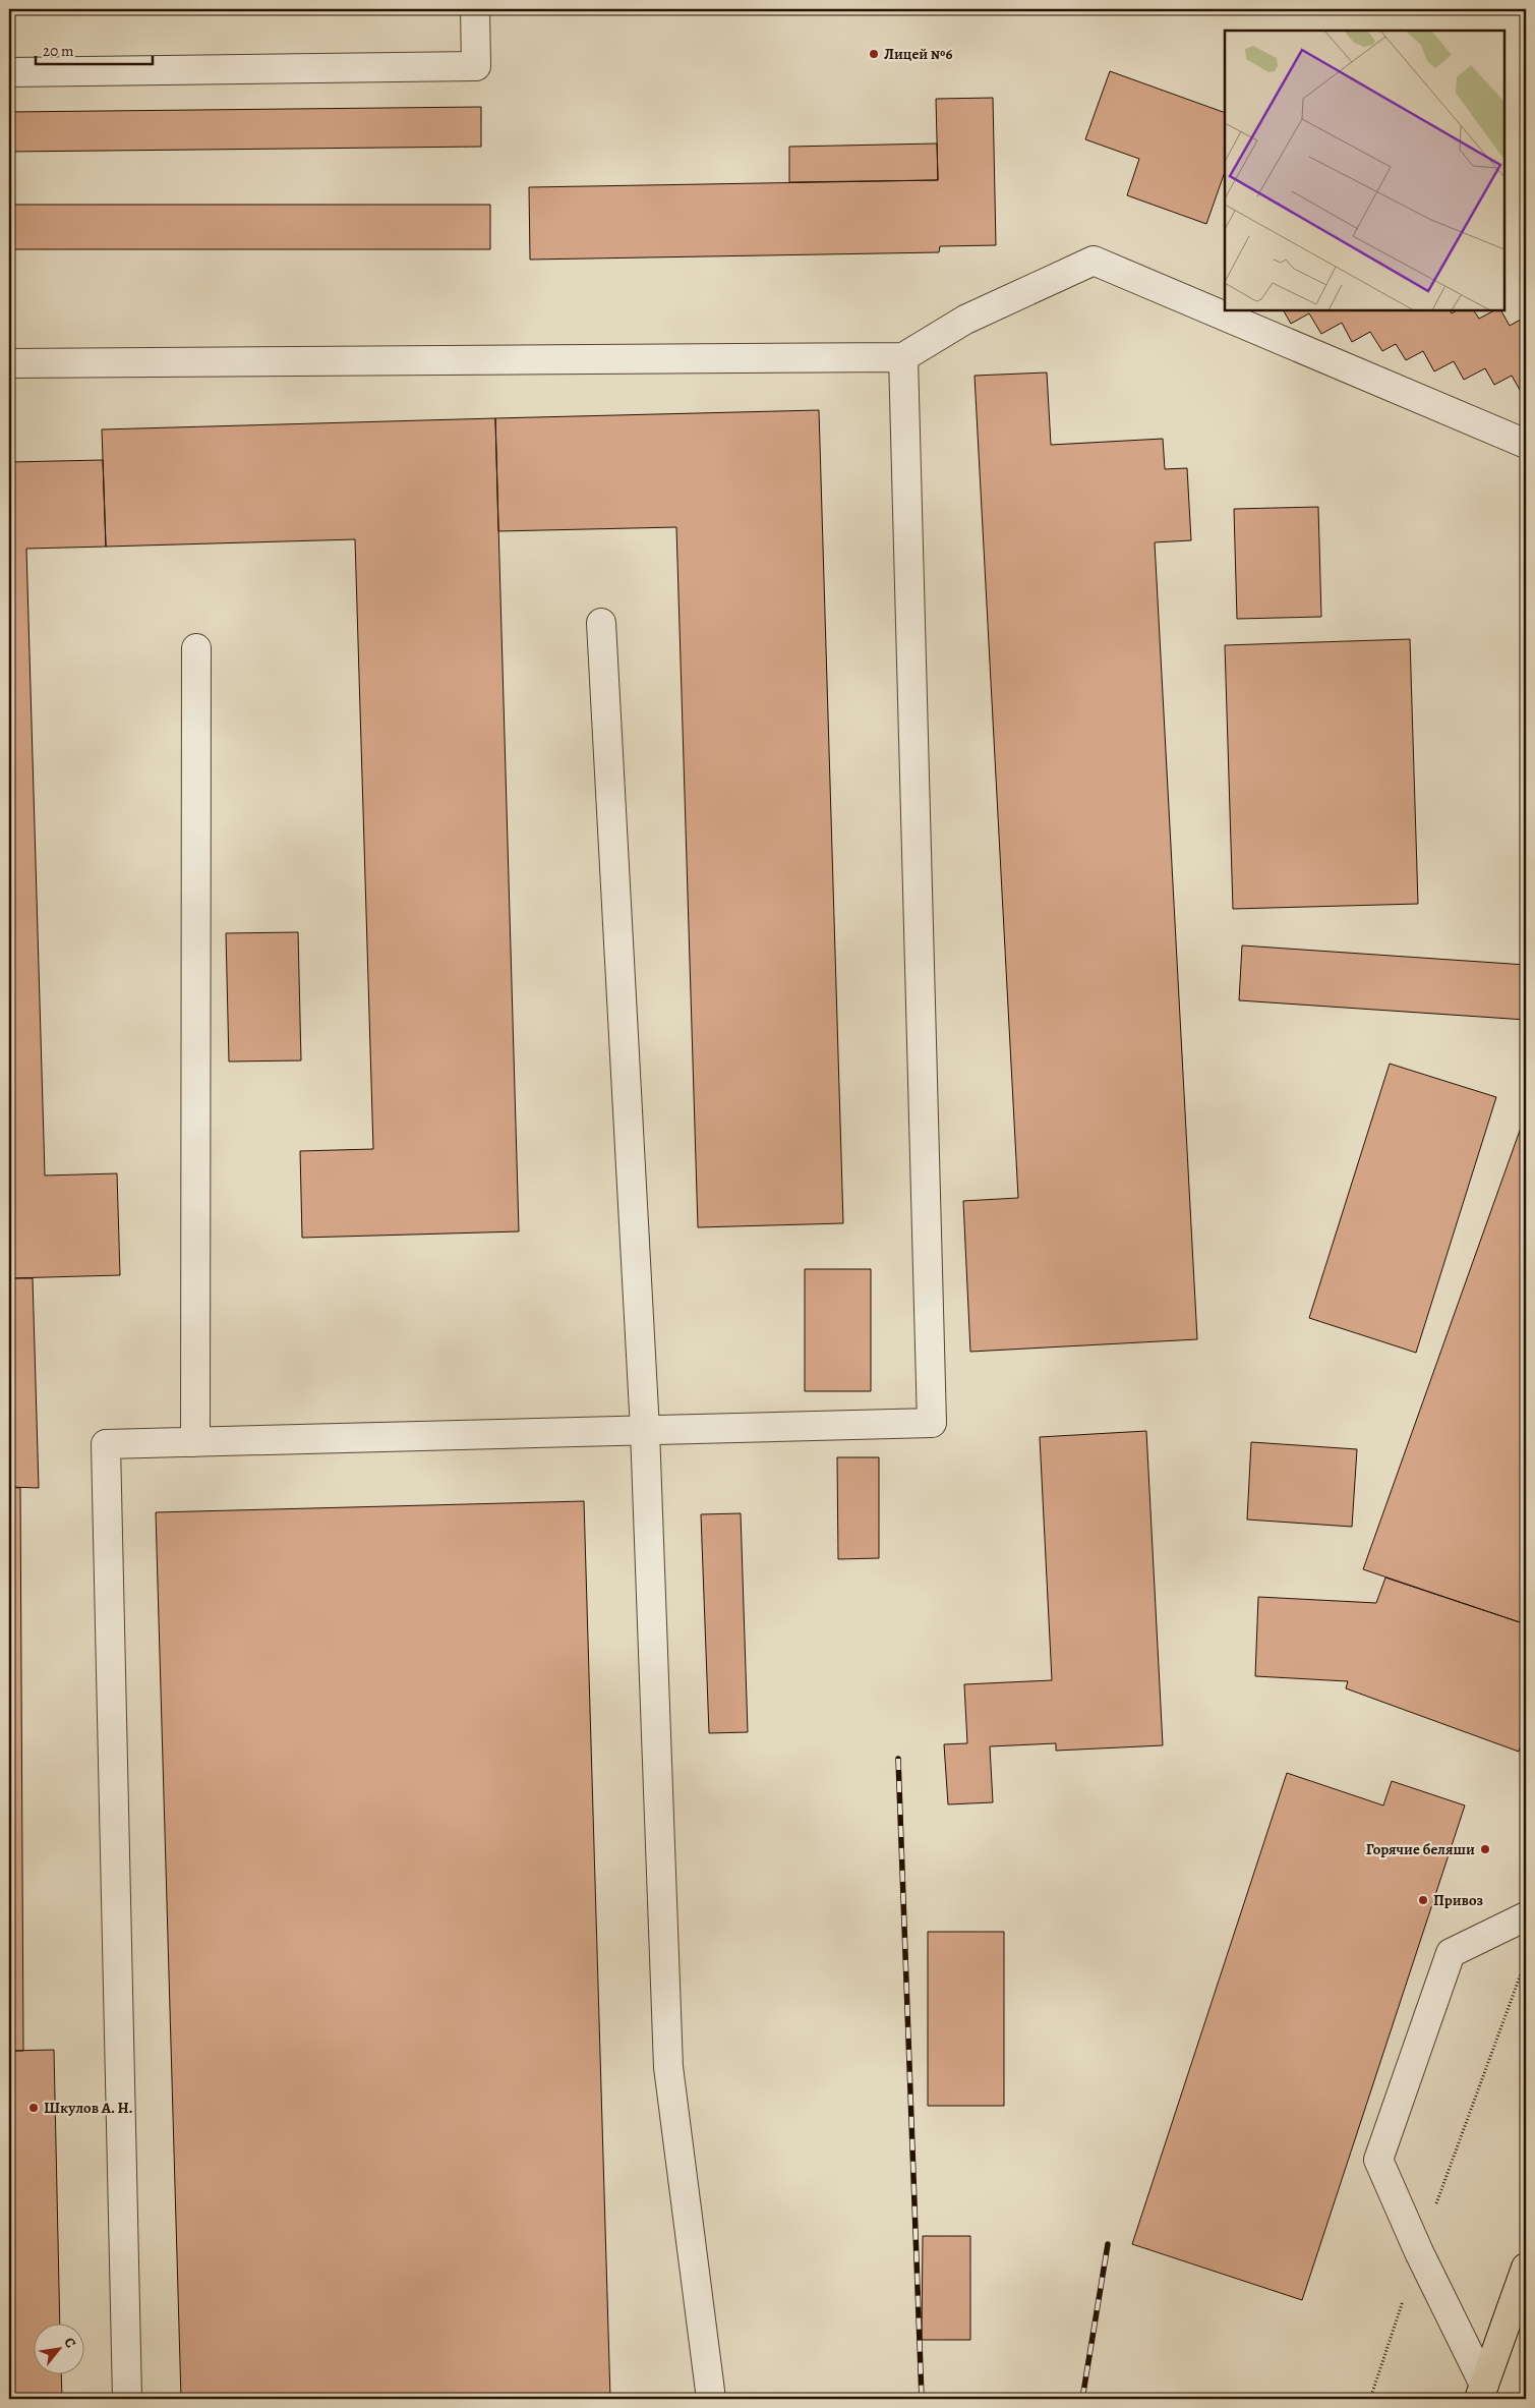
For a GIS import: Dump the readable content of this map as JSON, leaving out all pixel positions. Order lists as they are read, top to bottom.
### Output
{
  "places": [
    "Лицей №6",
    "Горячие беляши",
    "Привоз",
    "Шкулов А. Н."
  ],
  "scale_bar": "20 m",
  "north": "top right"
}
